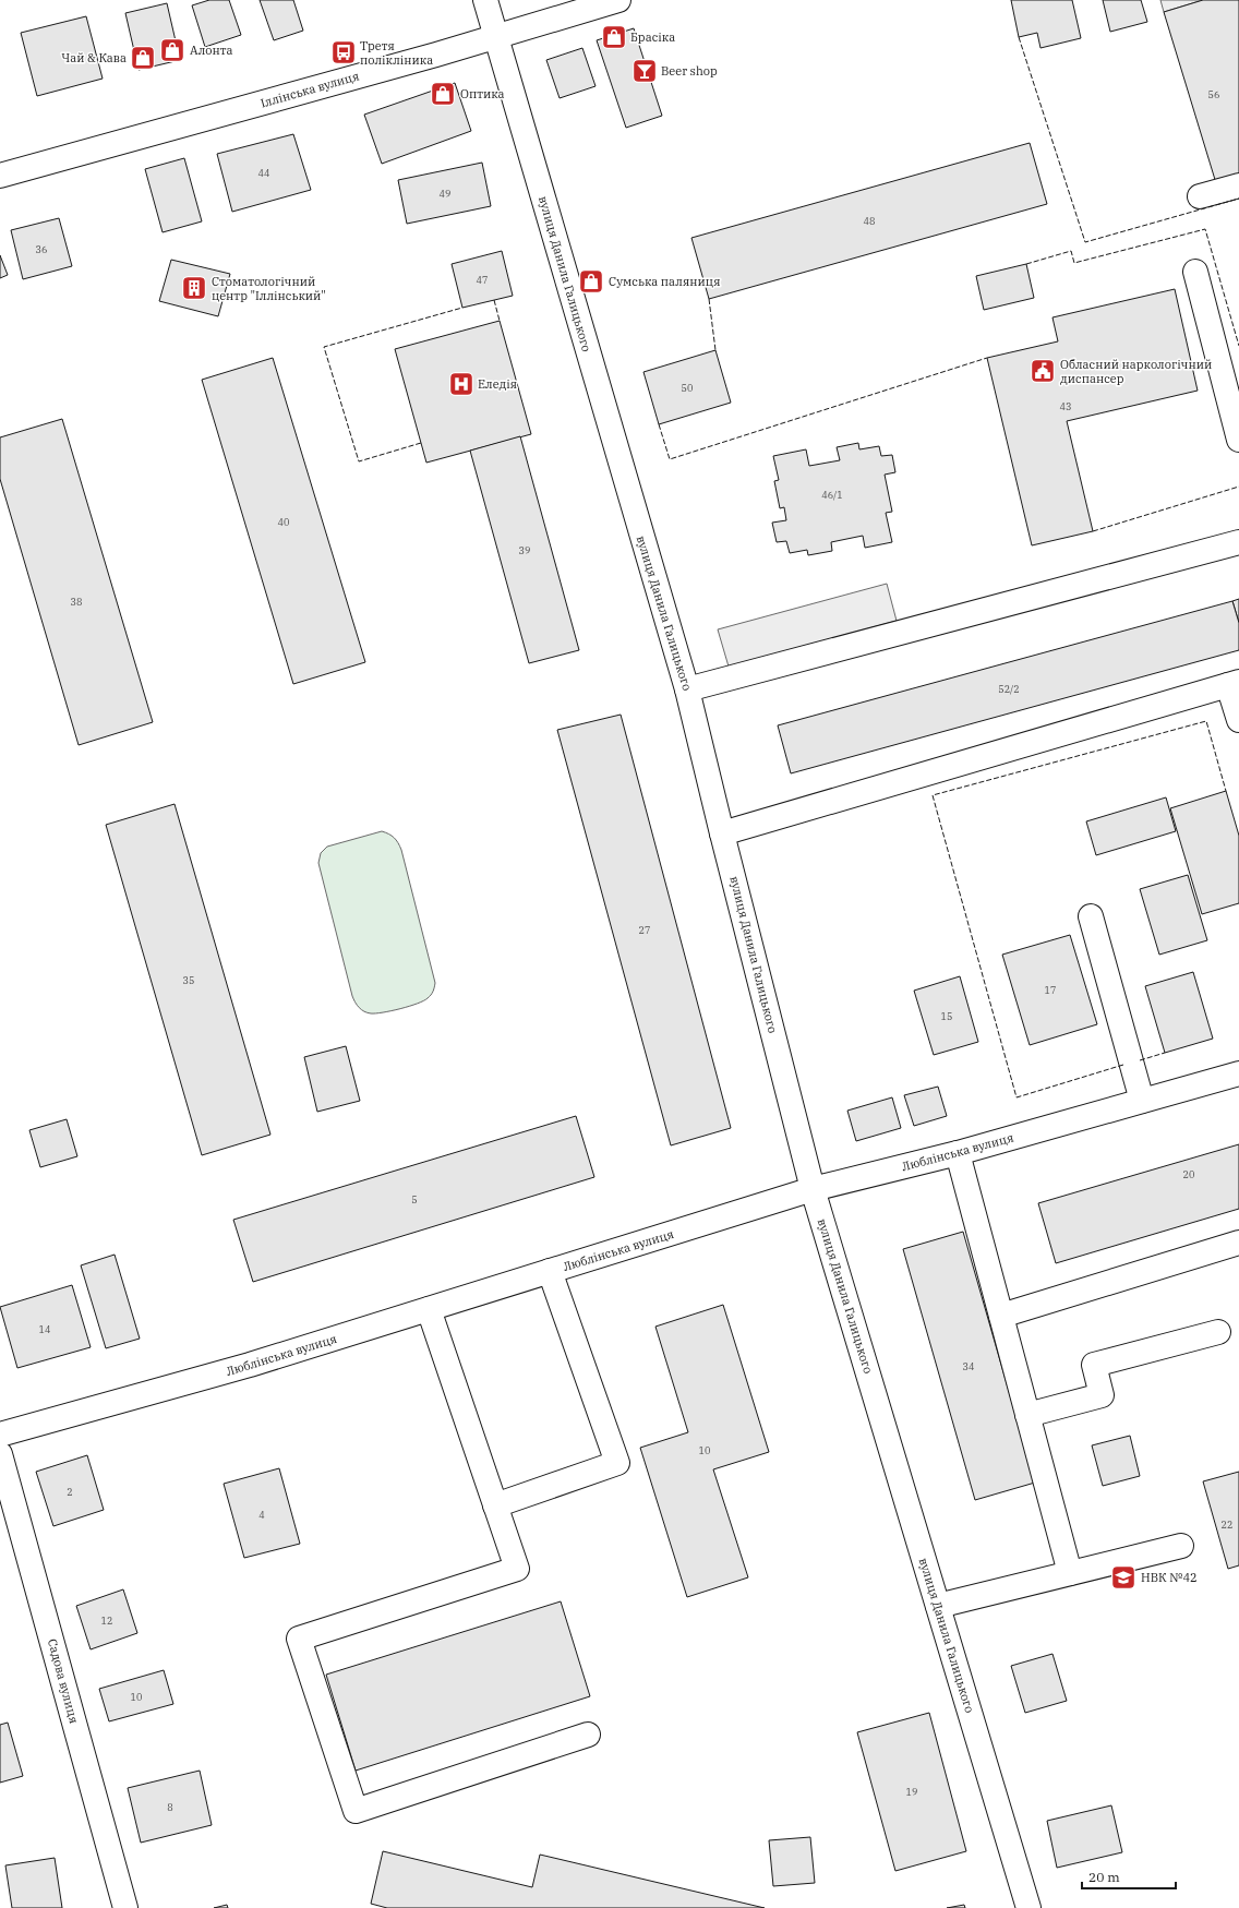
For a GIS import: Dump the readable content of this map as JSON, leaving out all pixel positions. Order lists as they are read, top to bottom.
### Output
{
  "streets": {
    "street": [
      "Іллінська вулиця",
      "вулиця Данила Галицького",
      "Люблінська вулиця",
      "Садова вулиця"
    ]
  },
  "crossings": [
    ["Іллінська вулиця", "вулиця Данила Галицького"],
    ["вулиця Данила Галицького", "Люблінська вулиця"]
  ],
  "places": {
    "shop": [
      "Брасіка",
      "Алонта",
      "Чай & Кава",
      "Оптика",
      "Сумська паляниця"
    ],
    "bus stop": ["Третя полікліника"],
    "bar": ["Beer shop"],
    "building": ["Стоматологічний центр \"Іллінський\""],
    "public building": ["Обласний наркологічний диспансер"],
    "hospital": ["Еледія"],
    "school or university": ["НВК №42"]
  },
  "house_numbers": [
    "56",
    "44",
    "49",
    "48",
    "36",
    "47",
    "50",
    "43",
    "46/1",
    "40",
    "39",
    "38",
    "52/2",
    "27",
    "35",
    "17",
    "15",
    "20",
    "5",
    "14",
    "34",
    "10",
    "2",
    "4",
    "22",
    "12",
    "10",
    "19",
    "8"
  ],
  "scale_bar": "20 m"
}
